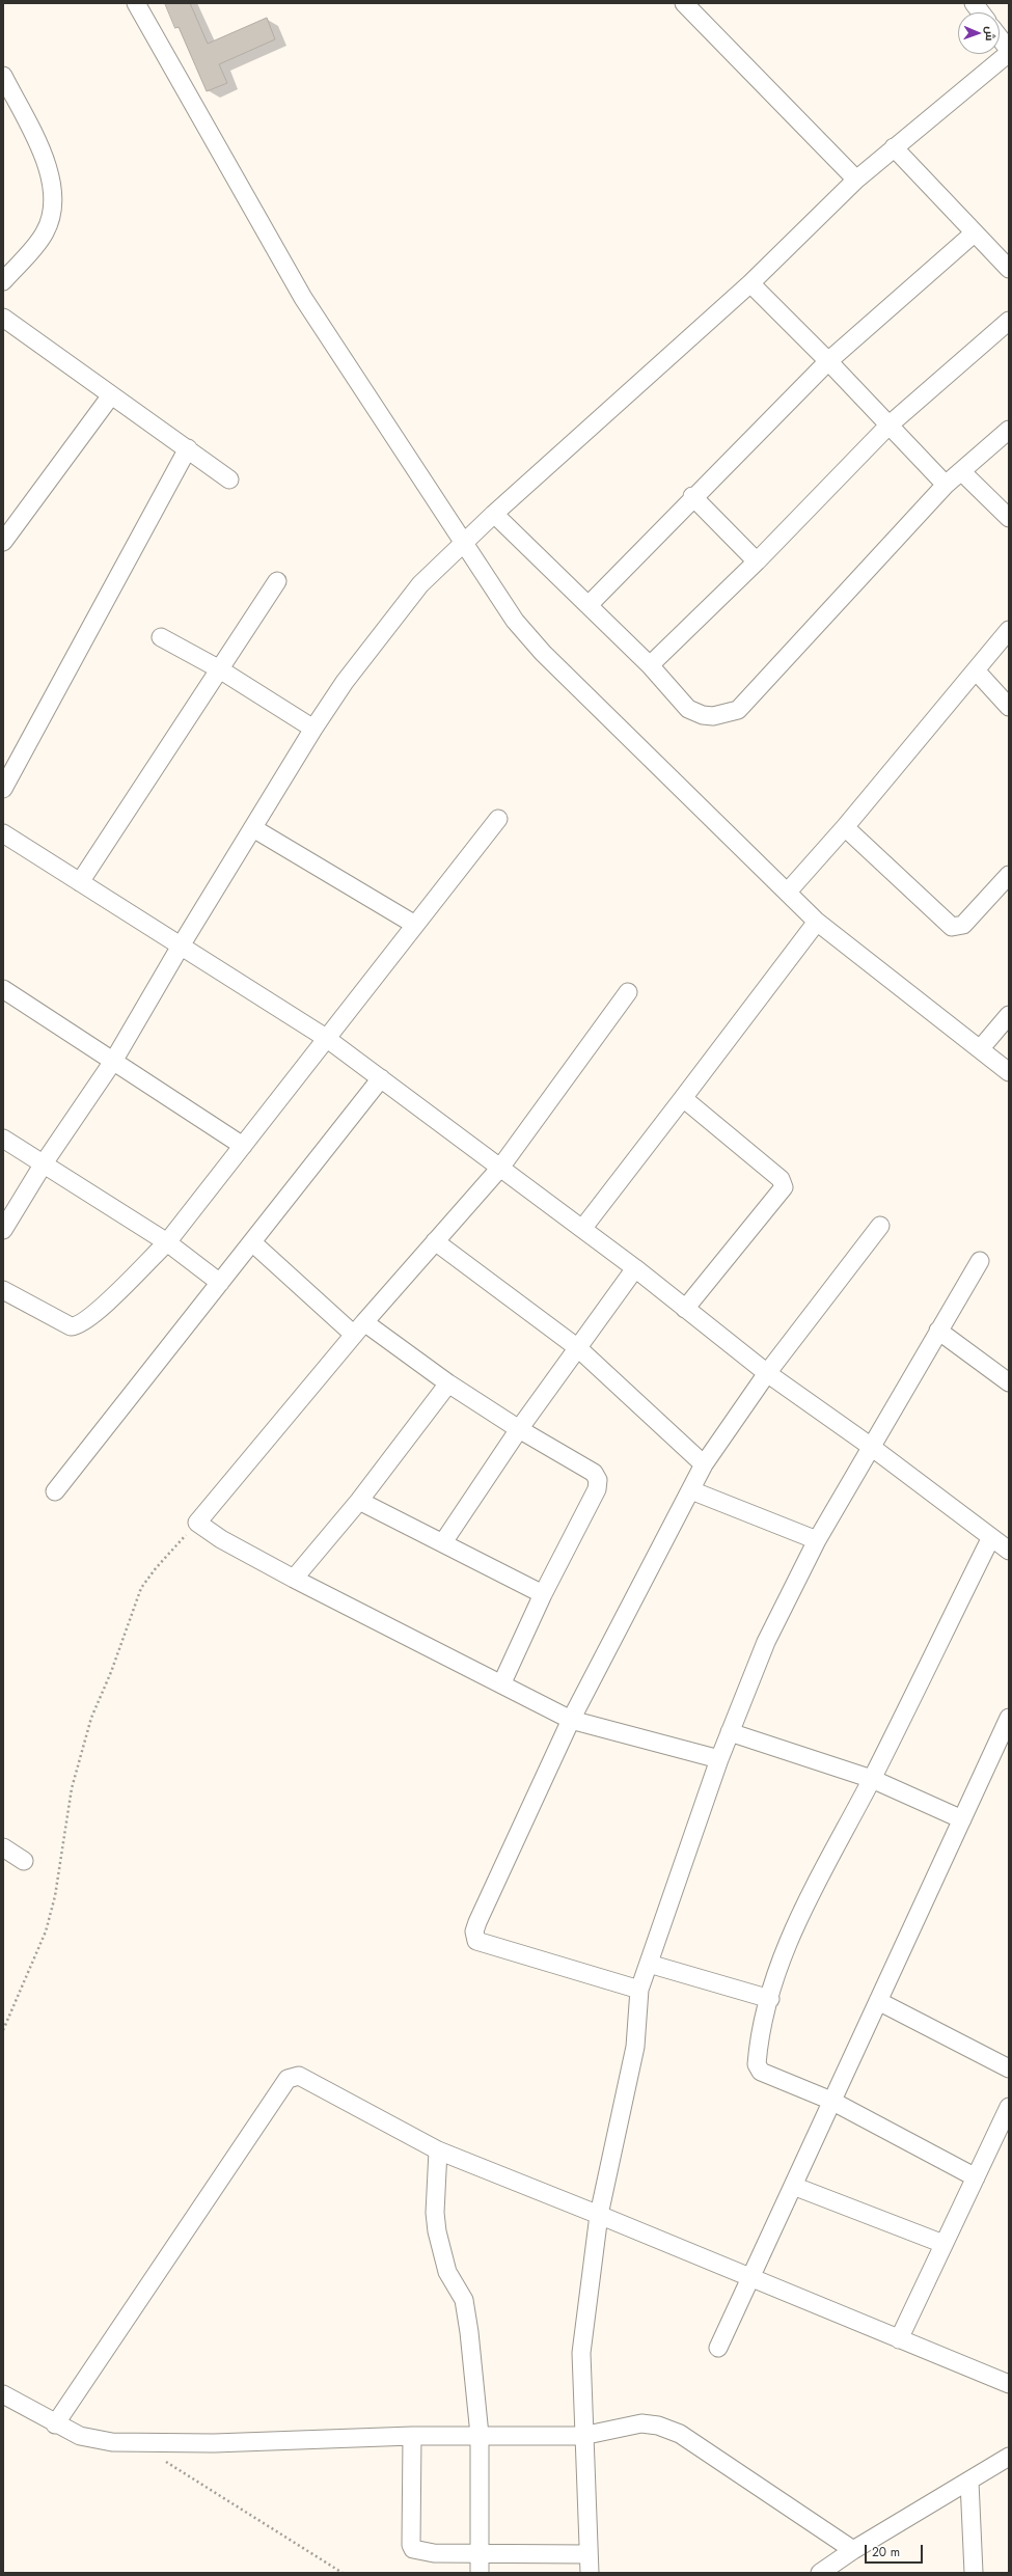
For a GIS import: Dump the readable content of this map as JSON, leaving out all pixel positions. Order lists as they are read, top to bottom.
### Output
{
  "scale_bar": "20 m",
  "north": "right"
}
